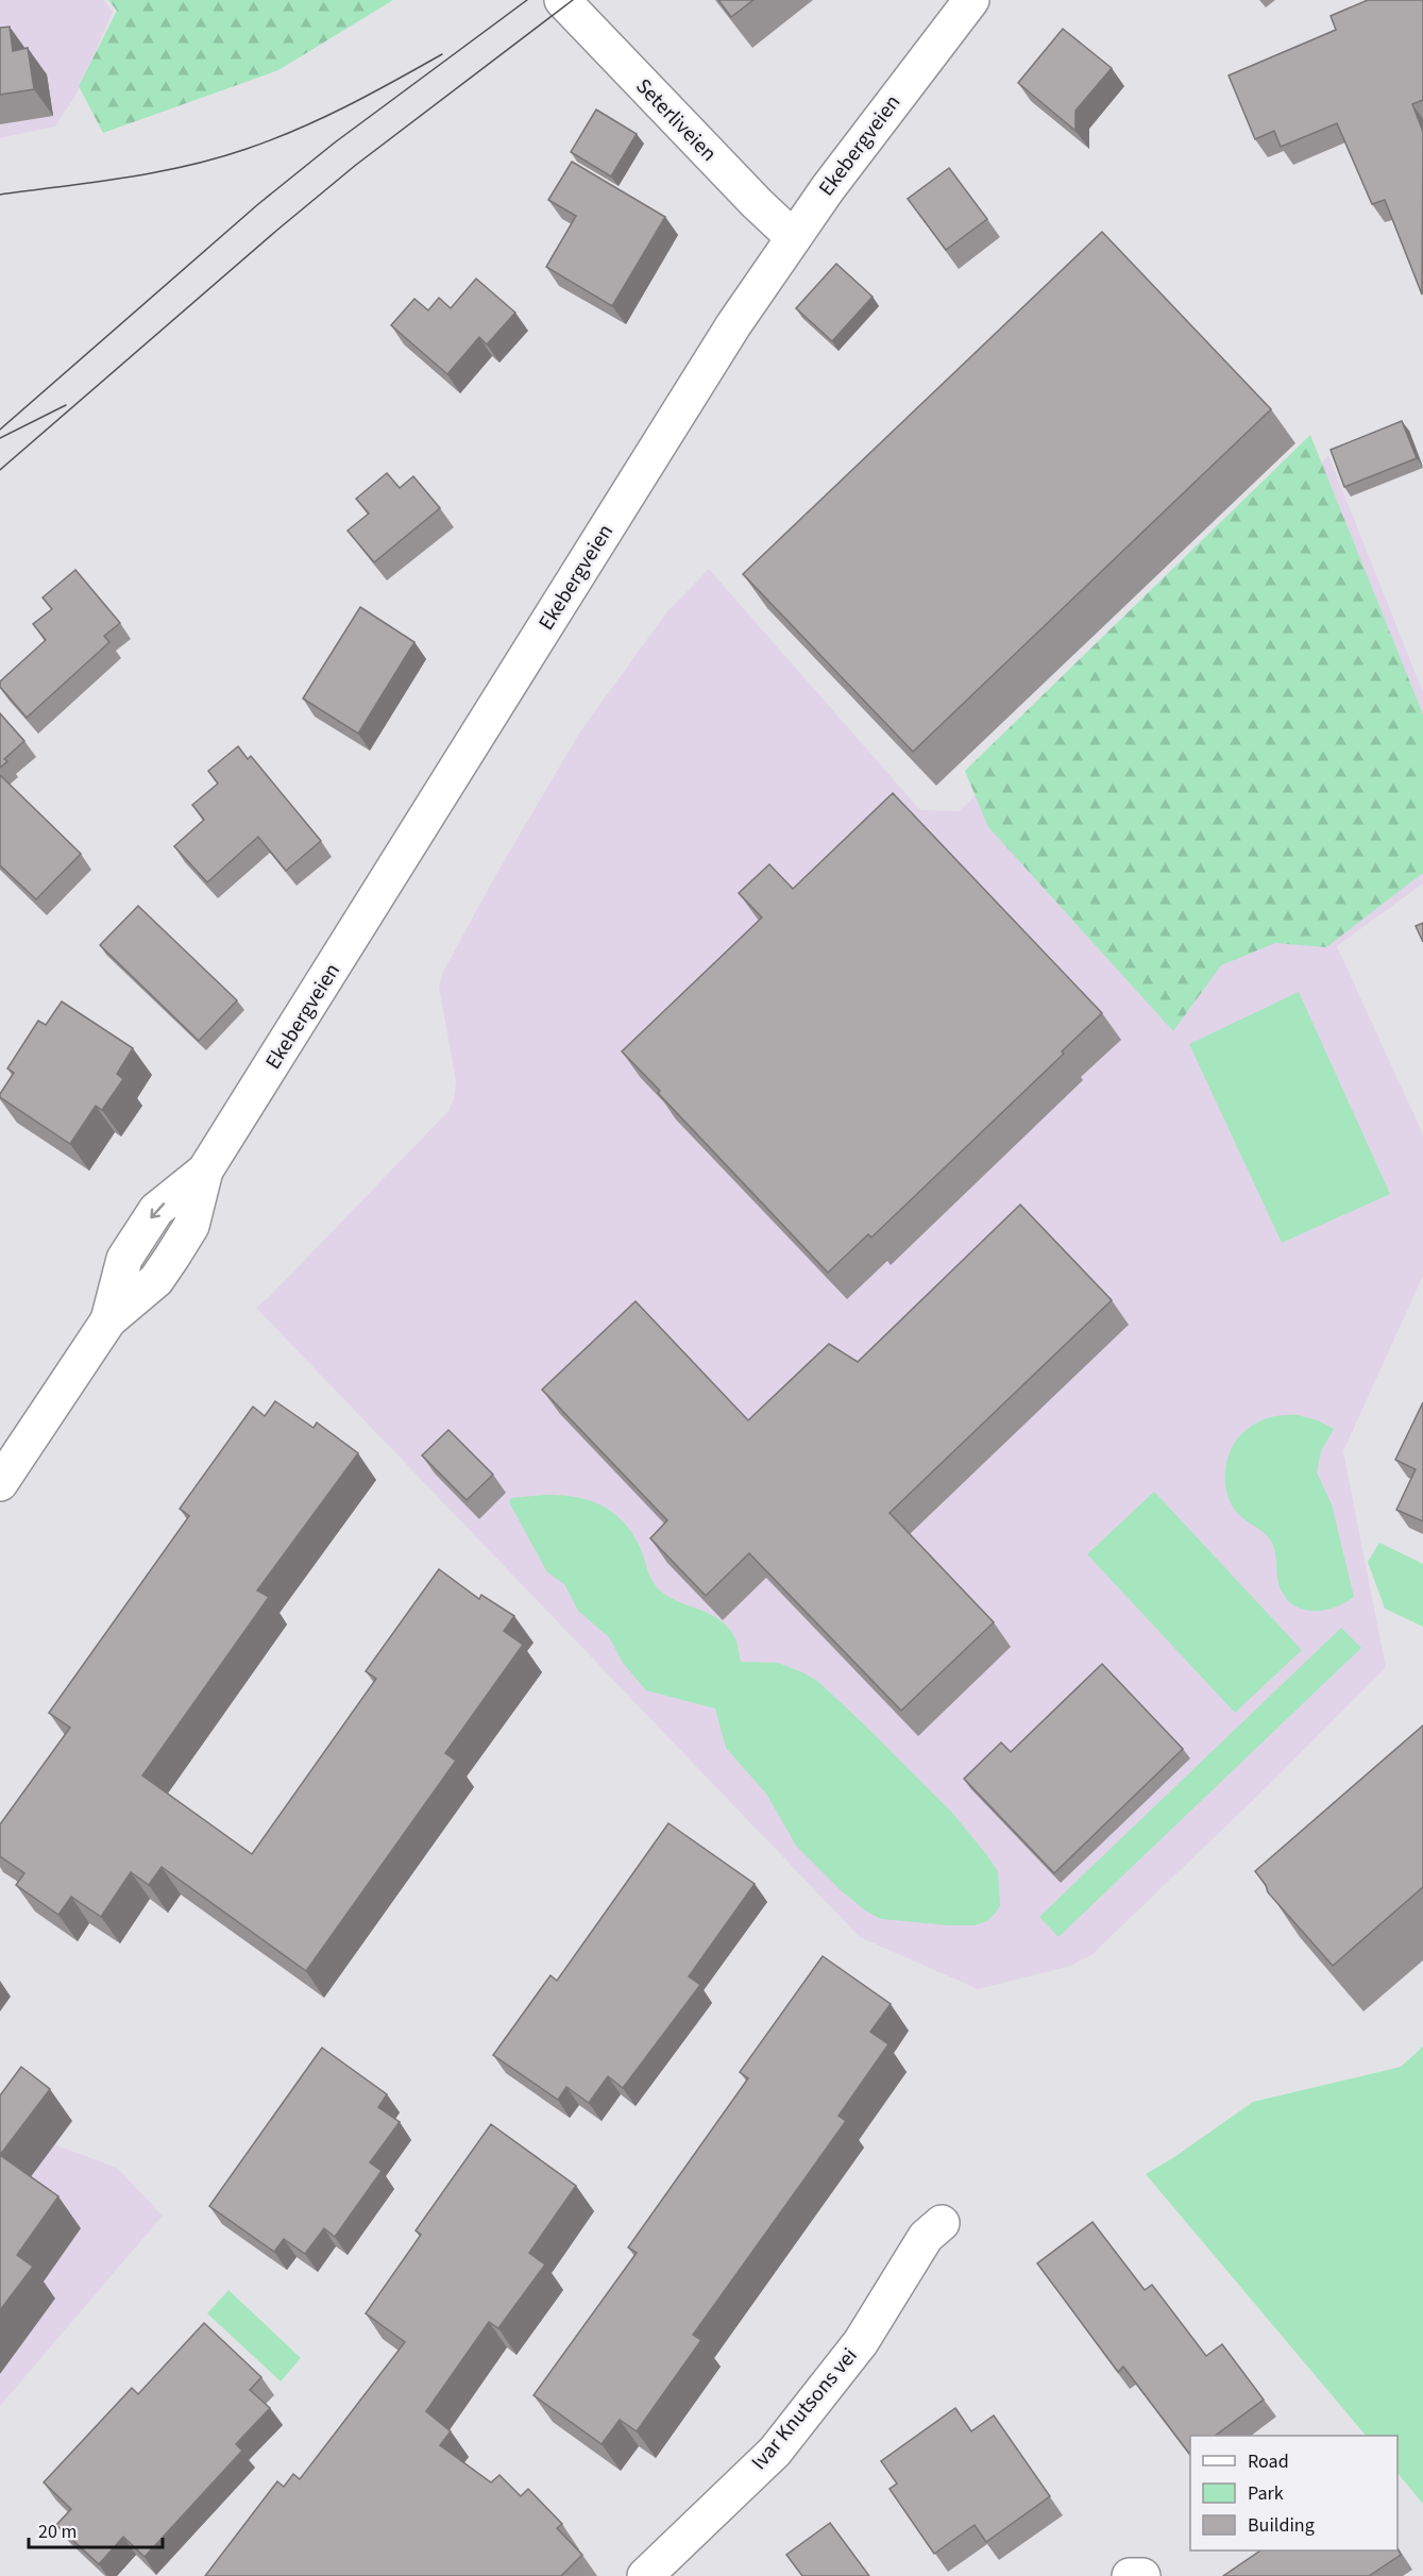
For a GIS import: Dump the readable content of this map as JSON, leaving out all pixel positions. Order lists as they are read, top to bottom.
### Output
{
  "streets": {
    "main road": ["Seterliveien", "Ekebergveien", "Ivar Knutsons vei"]
  },
  "crossings": [
    ["Seterliveien", "Ekebergveien"]
  ],
  "legend": ["Road", "Park", "Building"],
  "scale_bar": "20 m"
}
